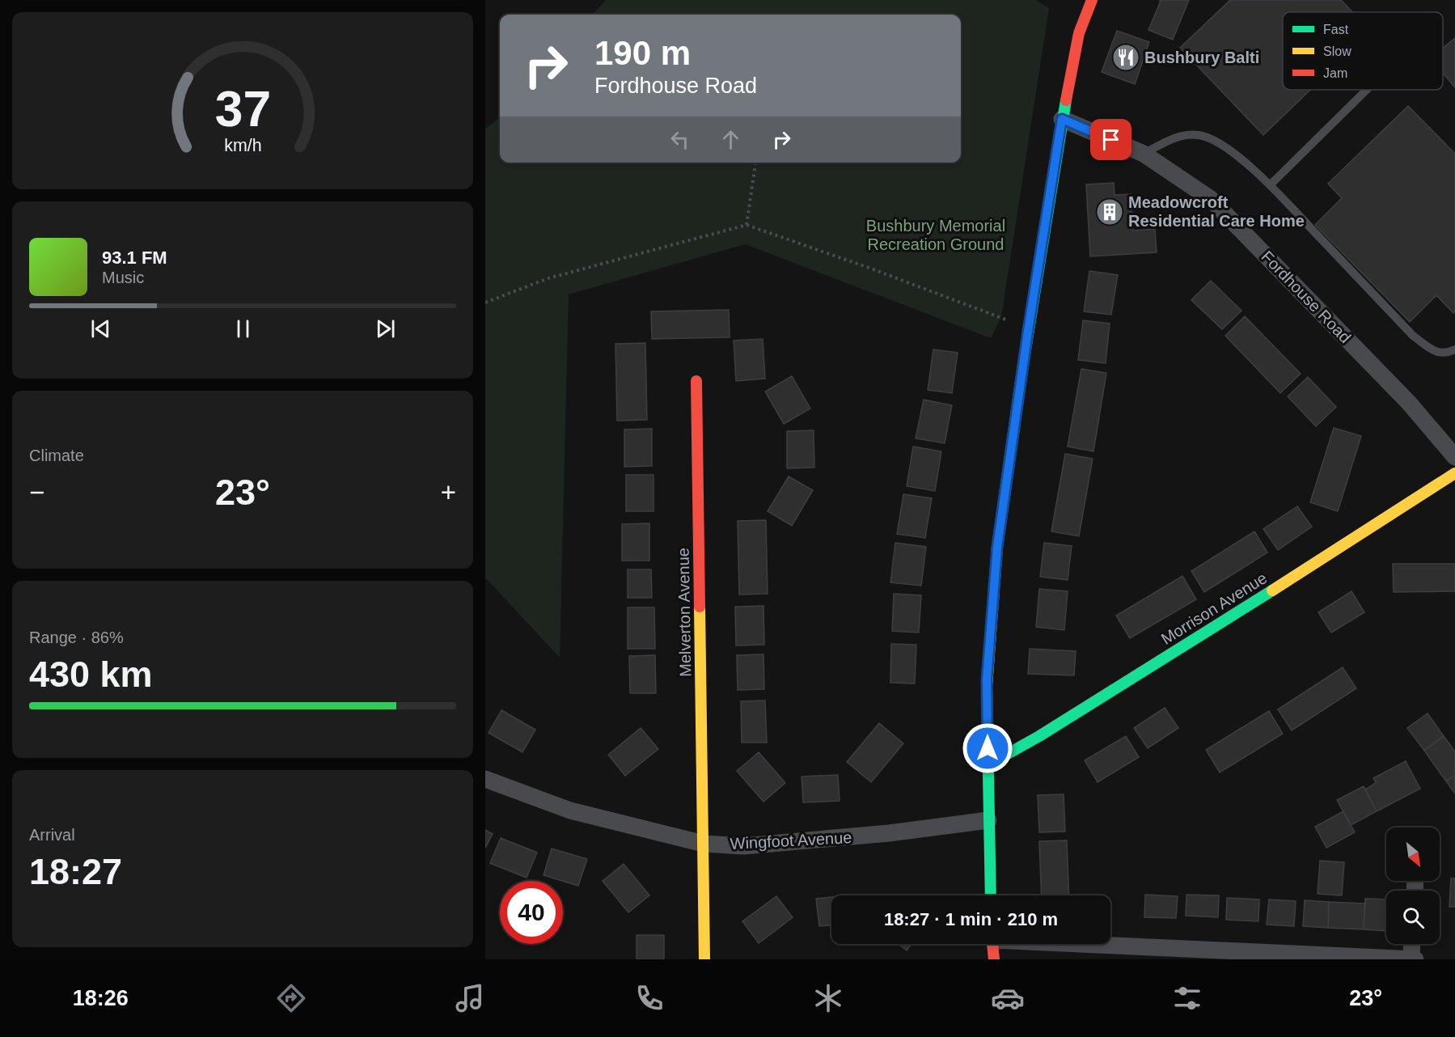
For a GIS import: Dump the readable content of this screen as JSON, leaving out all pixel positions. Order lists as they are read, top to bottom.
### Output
{
  "streets": {
    "street": [
      "Fordhouse Road",
      "Morrison Avenue",
      "Melverton Avenue",
      "Wingfoot Avenue"
    ]
  },
  "crossings": [
    ["Melverton Avenue", "Wingfoot Avenue"]
  ],
  "parks": ["Bushbury Memorial Recreation Ground"],
  "places": {
    "restaurant": ["Bushbury Balti"],
    "building": ["Meadowcroft Residential Care Home"]
  },
  "legend": ["Fast", "Slow", "Jam"],
  "north": "bottom right",
  "page": {
    "turn": ["190 m", "Fordhouse Road"],
    "song": ["93.1 FM", "Music"],
    "tile": [
      "Climate",
      ["Range · 86%", "430 km"],
      ["Arrival", "18:27"]
    ],
    "heat": ["−", "23°", "+"],
    "limit": "40",
    "trip": "18:27 · 1 min · 210 m",
    "tabs": ["18:26", "23°"],
    "gauge": ["37", "km/h"]
  }
}
